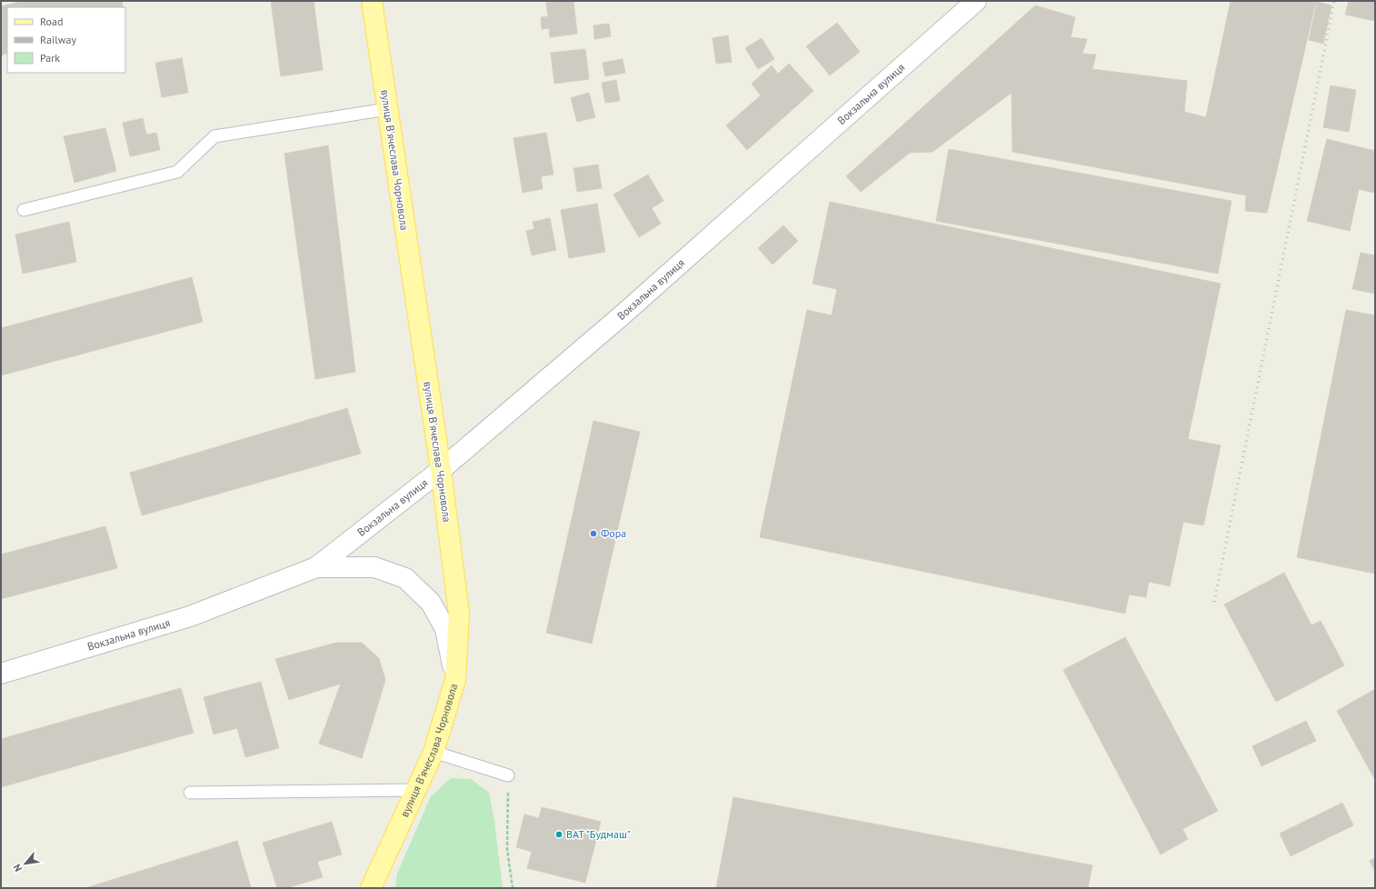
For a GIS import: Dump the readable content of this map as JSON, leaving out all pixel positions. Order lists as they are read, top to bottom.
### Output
{
  "streets": {
    "main road": ["вулиця В'ячеслава Чорновола"],
    "street": ["Вокзальна вулиця"]
  },
  "crossings": [
    ["Вокзальна вулиця", "вулиця В'ячеслава Чорновола"]
  ],
  "places": ["Фора", "ВАТ \"Будмаш\""],
  "legend": ["Road", "Railway", "Park"],
  "north": "bottom left"
}
